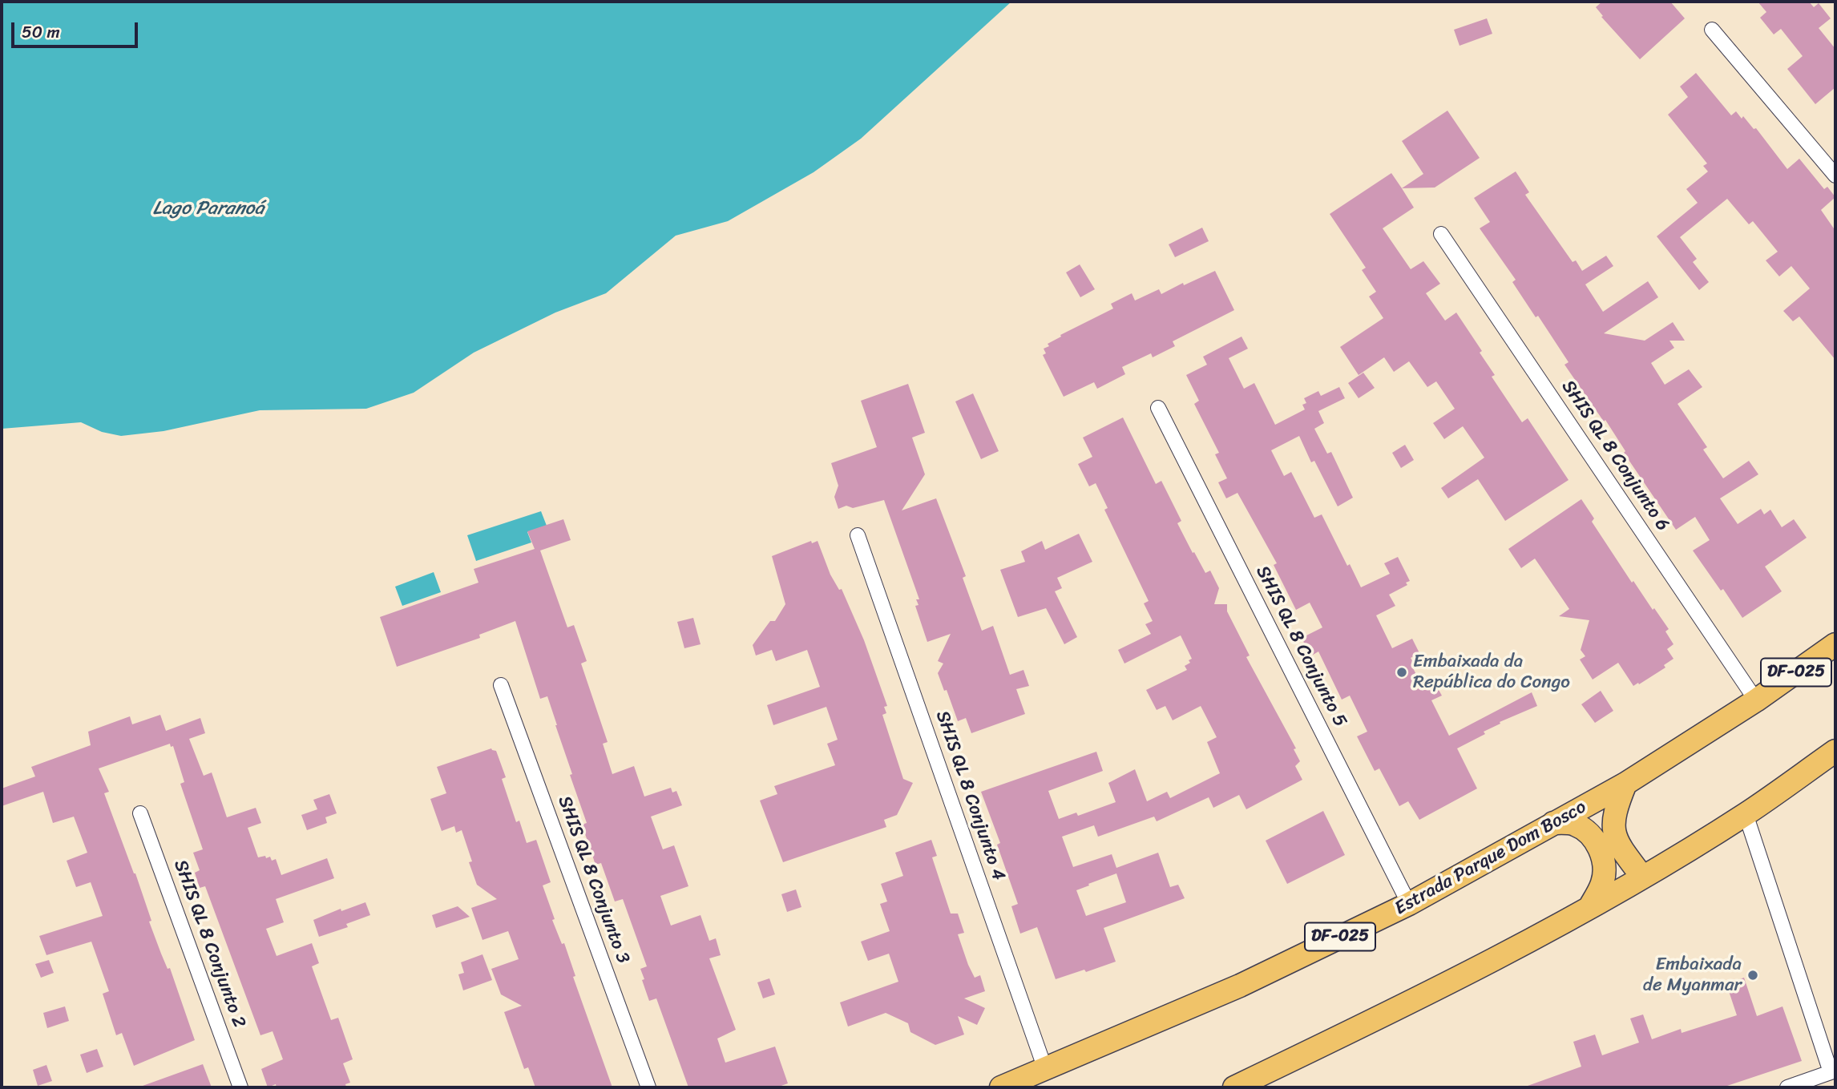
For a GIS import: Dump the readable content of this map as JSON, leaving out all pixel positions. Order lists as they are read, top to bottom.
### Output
{
  "streets": {
    "main road": ["DF-025", "Estrada Parque Dom Bosco"],
    "street": [
      "SHIS QL 8 Conjunto 6",
      "SHIS QL 8 Conjunto 5",
      "SHIS QL 8 Conjunto 4",
      "SHIS QL 8 Conjunto 3",
      "SHIS QL 8 Conjunto 2"
    ]
  },
  "crossings": [
    ["SHIS QL 8 Conjunto 6", "Estrada Parque Dom Bosco"],
    ["SHIS QL 8 Conjunto 5", "Estrada Parque Dom Bosco"],
    ["SHIS QL 8 Conjunto 4", "Estrada Parque Dom Bosco"]
  ],
  "water": ["Lago Paranoá"],
  "places": ["Embaixada da República do Congo", "Embaixada de Myanmar"],
  "scale_bar": "50 m"
}
